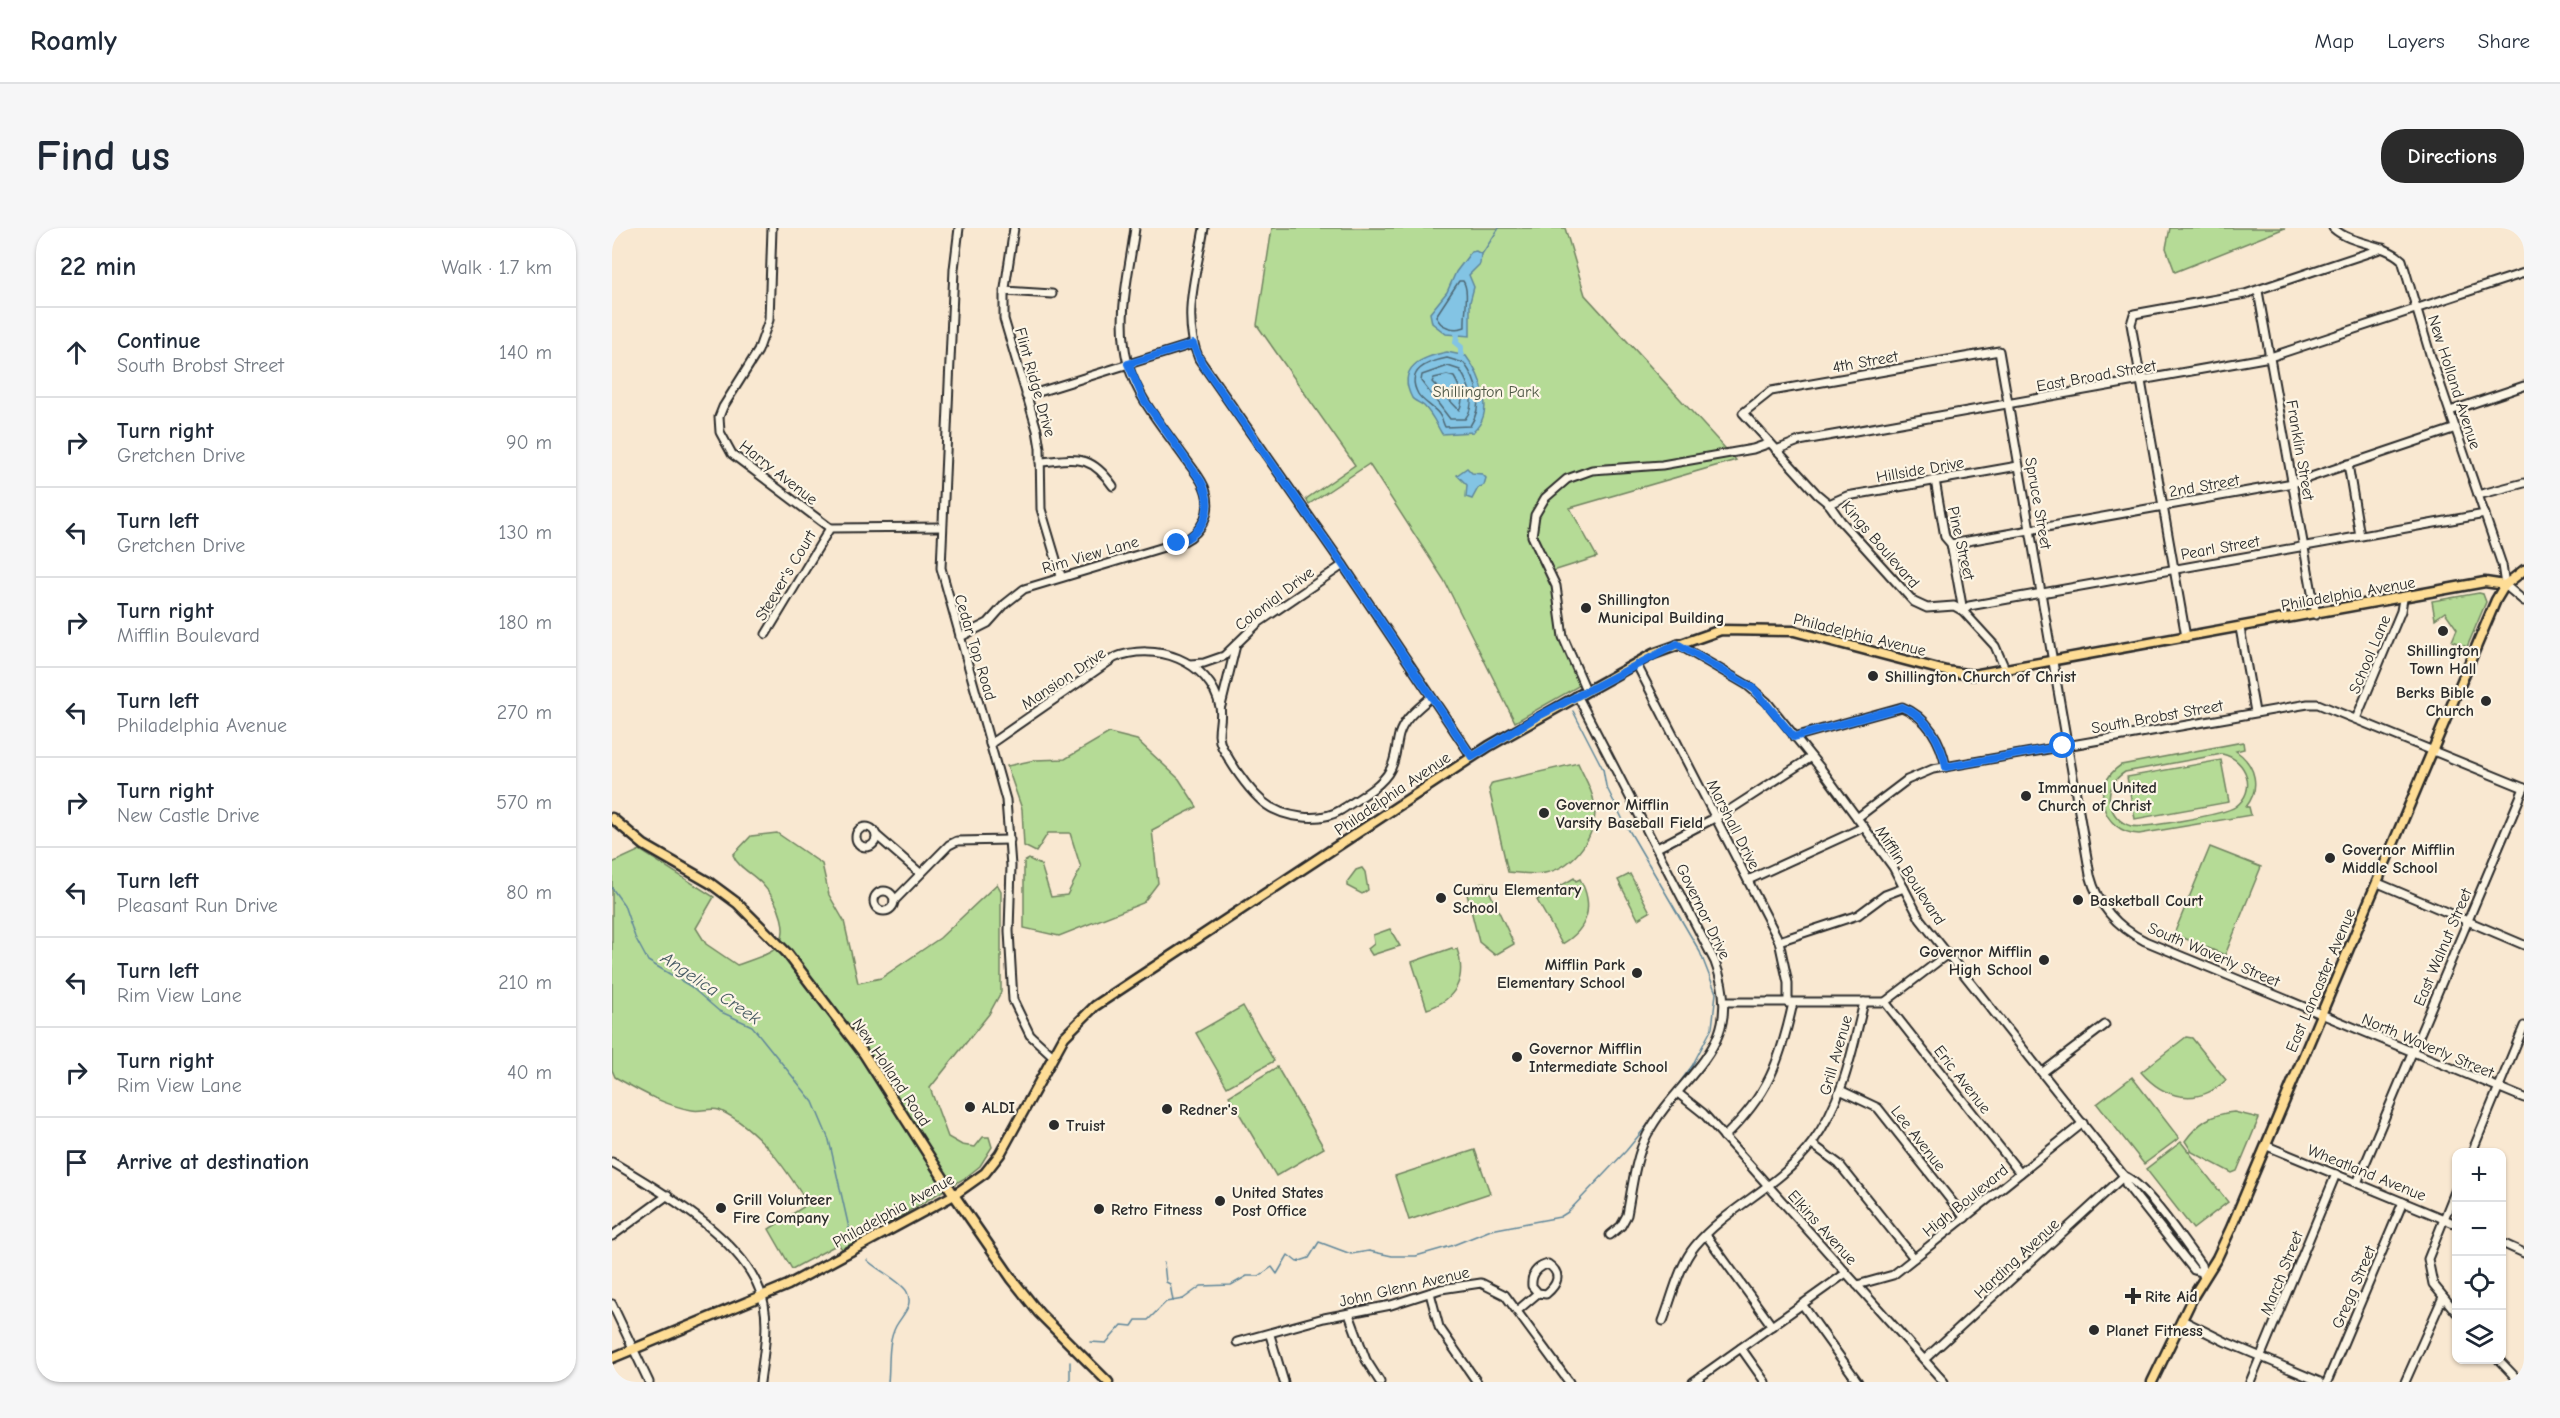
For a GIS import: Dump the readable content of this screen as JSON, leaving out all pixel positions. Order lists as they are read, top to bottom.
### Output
{
  "streets": {
    "main road": ["Philadelphia Avenue", "East Lancaster Avenue", "New Holland Road"],
    "street": [
      "4th Street",
      "East Broad Street",
      "Flint Ridge Drive",
      "New Holland Avenue",
      "Franklin Street",
      "Hillside Drive",
      "Harry Avenue",
      "2nd Street",
      "Spruce Street",
      "Pine Street",
      "Kings Boulevard",
      "Pearl Street",
      "Rim View Lane",
      "Steever's Court",
      "Colonial Drive",
      "Cedar Top Road",
      "School Lane",
      "Mansion Drive",
      "South Brobst Street",
      "Marshall Drive",
      "Mifflin Boulevard",
      "Governor Drive",
      "East Walnut Street",
      "South Waverly Street",
      "North Waverly Street",
      "Grill Avenue",
      "Eric Avenue",
      "Lee Avenue",
      "Wheatland Avenue",
      "High Boulevard",
      "Elkins Avenue",
      "Harding Avenue",
      "March Street",
      "John Glenn Avenue",
      "Gregg Street"
    ]
  },
  "crossings": [
    ["4th Street", "Spruce Street"],
    ["4th Street", "Kings Boulevard"],
    ["East Broad Street", "New Holland Avenue"],
    ["East Broad Street", "Franklin Street"],
    ["East Broad Street", "Spruce Street"],
    ["East Broad Street", "Kings Boulevard"],
    ["Flint Ridge Drive", "Rim View Lane"],
    ["New Holland Avenue", "2nd Street"],
    ["New Holland Avenue", "Pearl Street"],
    ["New Holland Avenue", "Philadelphia Avenue"],
    ["New Holland Avenue", "East Lancaster Avenue"],
    ["Franklin Street", "2nd Street"],
    ["Franklin Street", "Pearl Street"],
    ["Franklin Street", "Philadelphia Avenue"],
    ["Hillside Drive", "Spruce Street"],
    ["Hillside Drive", "Pine Street"],
    ["Hillside Drive", "Kings Boulevard"],
    ["Harry Avenue", "Steever's Court"],
    ["2nd Street", "Spruce Street"],
    ["2nd Street", "Pine Street"],
    ["Spruce Street", "Pearl Street"],
    ["Spruce Street", "Philadelphia Avenue"],
    ["Spruce Street", "South Waverly Street"],
    ["Pine Street", "Kings Boulevard"],
    ["Pine Street", "Pearl Street"],
    ["Kings Boulevard", "Pearl Street"],
    ["Rim View Lane", "Cedar Top Road"],
    ["Steever's Court", "Cedar Top Road"],
    ["Philadelphia Avenue", "Cedar Top Road"],
    ["Philadelphia Avenue", "School Lane"],
    ["Philadelphia Avenue", "Marshall Drive"],
    ["Philadelphia Avenue", "Mifflin Boulevard"],
    ["Philadelphia Avenue", "Governor Drive"],
    ["Philadelphia Avenue", "South Waverly Street"],
    ["Philadelphia Avenue", "East Lancaster Avenue"],
    ["Philadelphia Avenue", "New Holland Road"],
    ["Colonial Drive", "Mansion Drive"],
    ["Cedar Top Road", "Mansion Drive"],
    ["School Lane", "South Brobst Street"],
    ["South Brobst Street", "Mifflin Boulevard"],
    ["South Brobst Street", "East Walnut Street"],
    ["South Brobst Street", "South Waverly Street"],
    ["South Brobst Street", "East Lancaster Avenue"],
    ["Marshall Drive", "Elkins Avenue"],
    ["Mifflin Boulevard", "East Lancaster Avenue"],
    ["Mifflin Boulevard", "High Boulevard"],
    ["Mifflin Boulevard", "Harding Avenue"],
    ["Governor Drive", "Elkins Avenue"],
    ["East Walnut Street", "North Waverly Street"],
    ["East Walnut Street", "Wheatland Avenue"],
    ["South Waverly Street", "East Lancaster Avenue"],
    ["South Waverly Street", "North Waverly Street"],
    ["East Lancaster Avenue", "North Waverly Street"],
    ["East Lancaster Avenue", "Wheatland Avenue"],
    ["Grill Avenue", "Eric Avenue"],
    ["Grill Avenue", "Lee Avenue"],
    ["Grill Avenue", "Elkins Avenue"],
    ["Eric Avenue", "High Boulevard"],
    ["Lee Avenue", "High Boulevard"],
    ["Wheatland Avenue", "March Street"],
    ["Wheatland Avenue", "Gregg Street"],
    ["High Boulevard", "Elkins Avenue"],
    ["Elkins Avenue", "Harding Avenue"]
  ],
  "water": ["Angelica Creek"],
  "parks": ["Shillington Park"],
  "places": {
    "other": [
      "Shillington Municipal Building",
      "Shillington Town Hall",
      "Shillington Church of Christ",
      "Berks Bible Church",
      "Immanuel United Church of Christ",
      "Governor Mifflin Varsity Baseball Field",
      "Governor Mifflin Middle School",
      "Cumru Elementary School",
      "Basketball Court",
      "Governor Mifflin High School",
      "Mifflin Park Elementary School",
      "Governor Mifflin Intermediate School",
      "ALDI",
      "Redner's",
      "Truist",
      "United States Post Office",
      "Grill Volunteer Fire Company",
      "Retro Fitness",
      "Planet Fitness"
    ],
    "health": ["Rite Aid"]
  },
  "page": {
    "header": "Roamly",
    "nav": ["Map", "Layers", "Share"],
    "buttons": "Directions",
    "title": "Find us",
    "heading": ["22 min", "Walk · 1.7 km"],
    "list": [
      ["Continue", "South Brobst Street", "140 m"],
      ["Turn right", "Gretchen Drive", "90 m"],
      ["Turn left", "Gretchen Drive", "130 m"],
      ["Turn right", "Mifflin Boulevard", "180 m"],
      ["Turn left", "Philadelphia Avenue", "270 m"],
      ["Turn right", "New Castle Drive", "570 m"],
      ["Turn left", "Pleasant Run Drive", "80 m"],
      ["Turn left", "Rim View Lane", "210 m"],
      ["Turn right", "Rim View Lane", "40 m"],
      "Arrive at destination"
    ],
    "map_buttons": ["+", "−"]
  }
}
